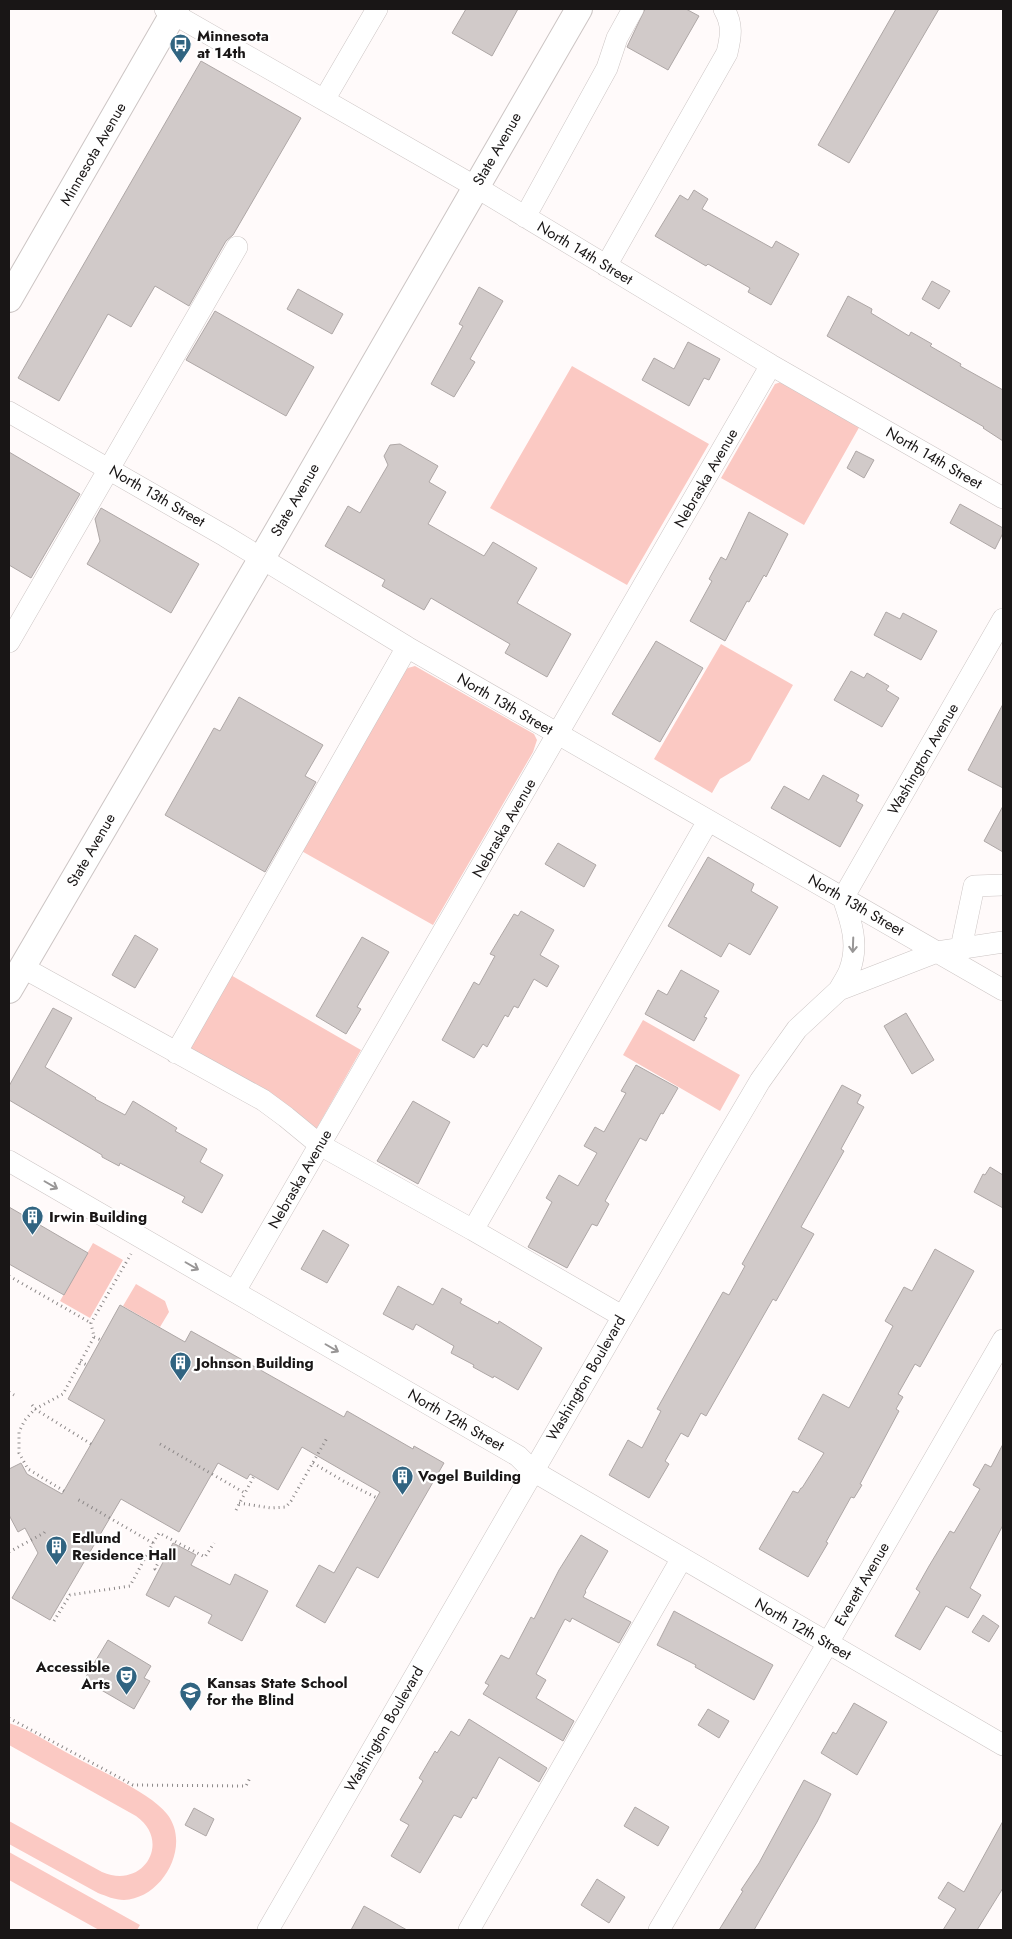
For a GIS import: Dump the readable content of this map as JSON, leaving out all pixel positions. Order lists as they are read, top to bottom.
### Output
{
  "streets": {
    "main road": ["State Avenue", "Minnesota Avenue"],
    "street": [
      "North 14th Street",
      "Nebraska Avenue",
      "North 13th Street",
      "Washington Avenue",
      "Washington Boulevard",
      "North 12th Street",
      "Everett Avenue"
    ]
  },
  "crossings": [
    ["State Avenue", "North 14th Street"],
    ["State Avenue", "North 13th Street"],
    ["Minnesota Avenue", "North 14th Street"],
    ["North 14th Street", "Nebraska Avenue"],
    ["Nebraska Avenue", "North 13th Street"],
    ["Nebraska Avenue", "North 12th Street"],
    ["North 13th Street", "Washington Avenue"],
    ["North 13th Street", "Washington Boulevard"],
    ["Washington Boulevard", "North 12th Street"],
    ["North 12th Street", "Everett Avenue"]
  ],
  "places": {
    "bus stop": ["Minnesota at 14th"],
    "building": [
      "Irwin Building",
      "Johnson Building",
      "Vogel Building",
      "Edlund Residence Hall"
    ],
    "theatre": ["Accessible Arts"],
    "school or university": ["Kansas State School for the Blind"]
  }
}
